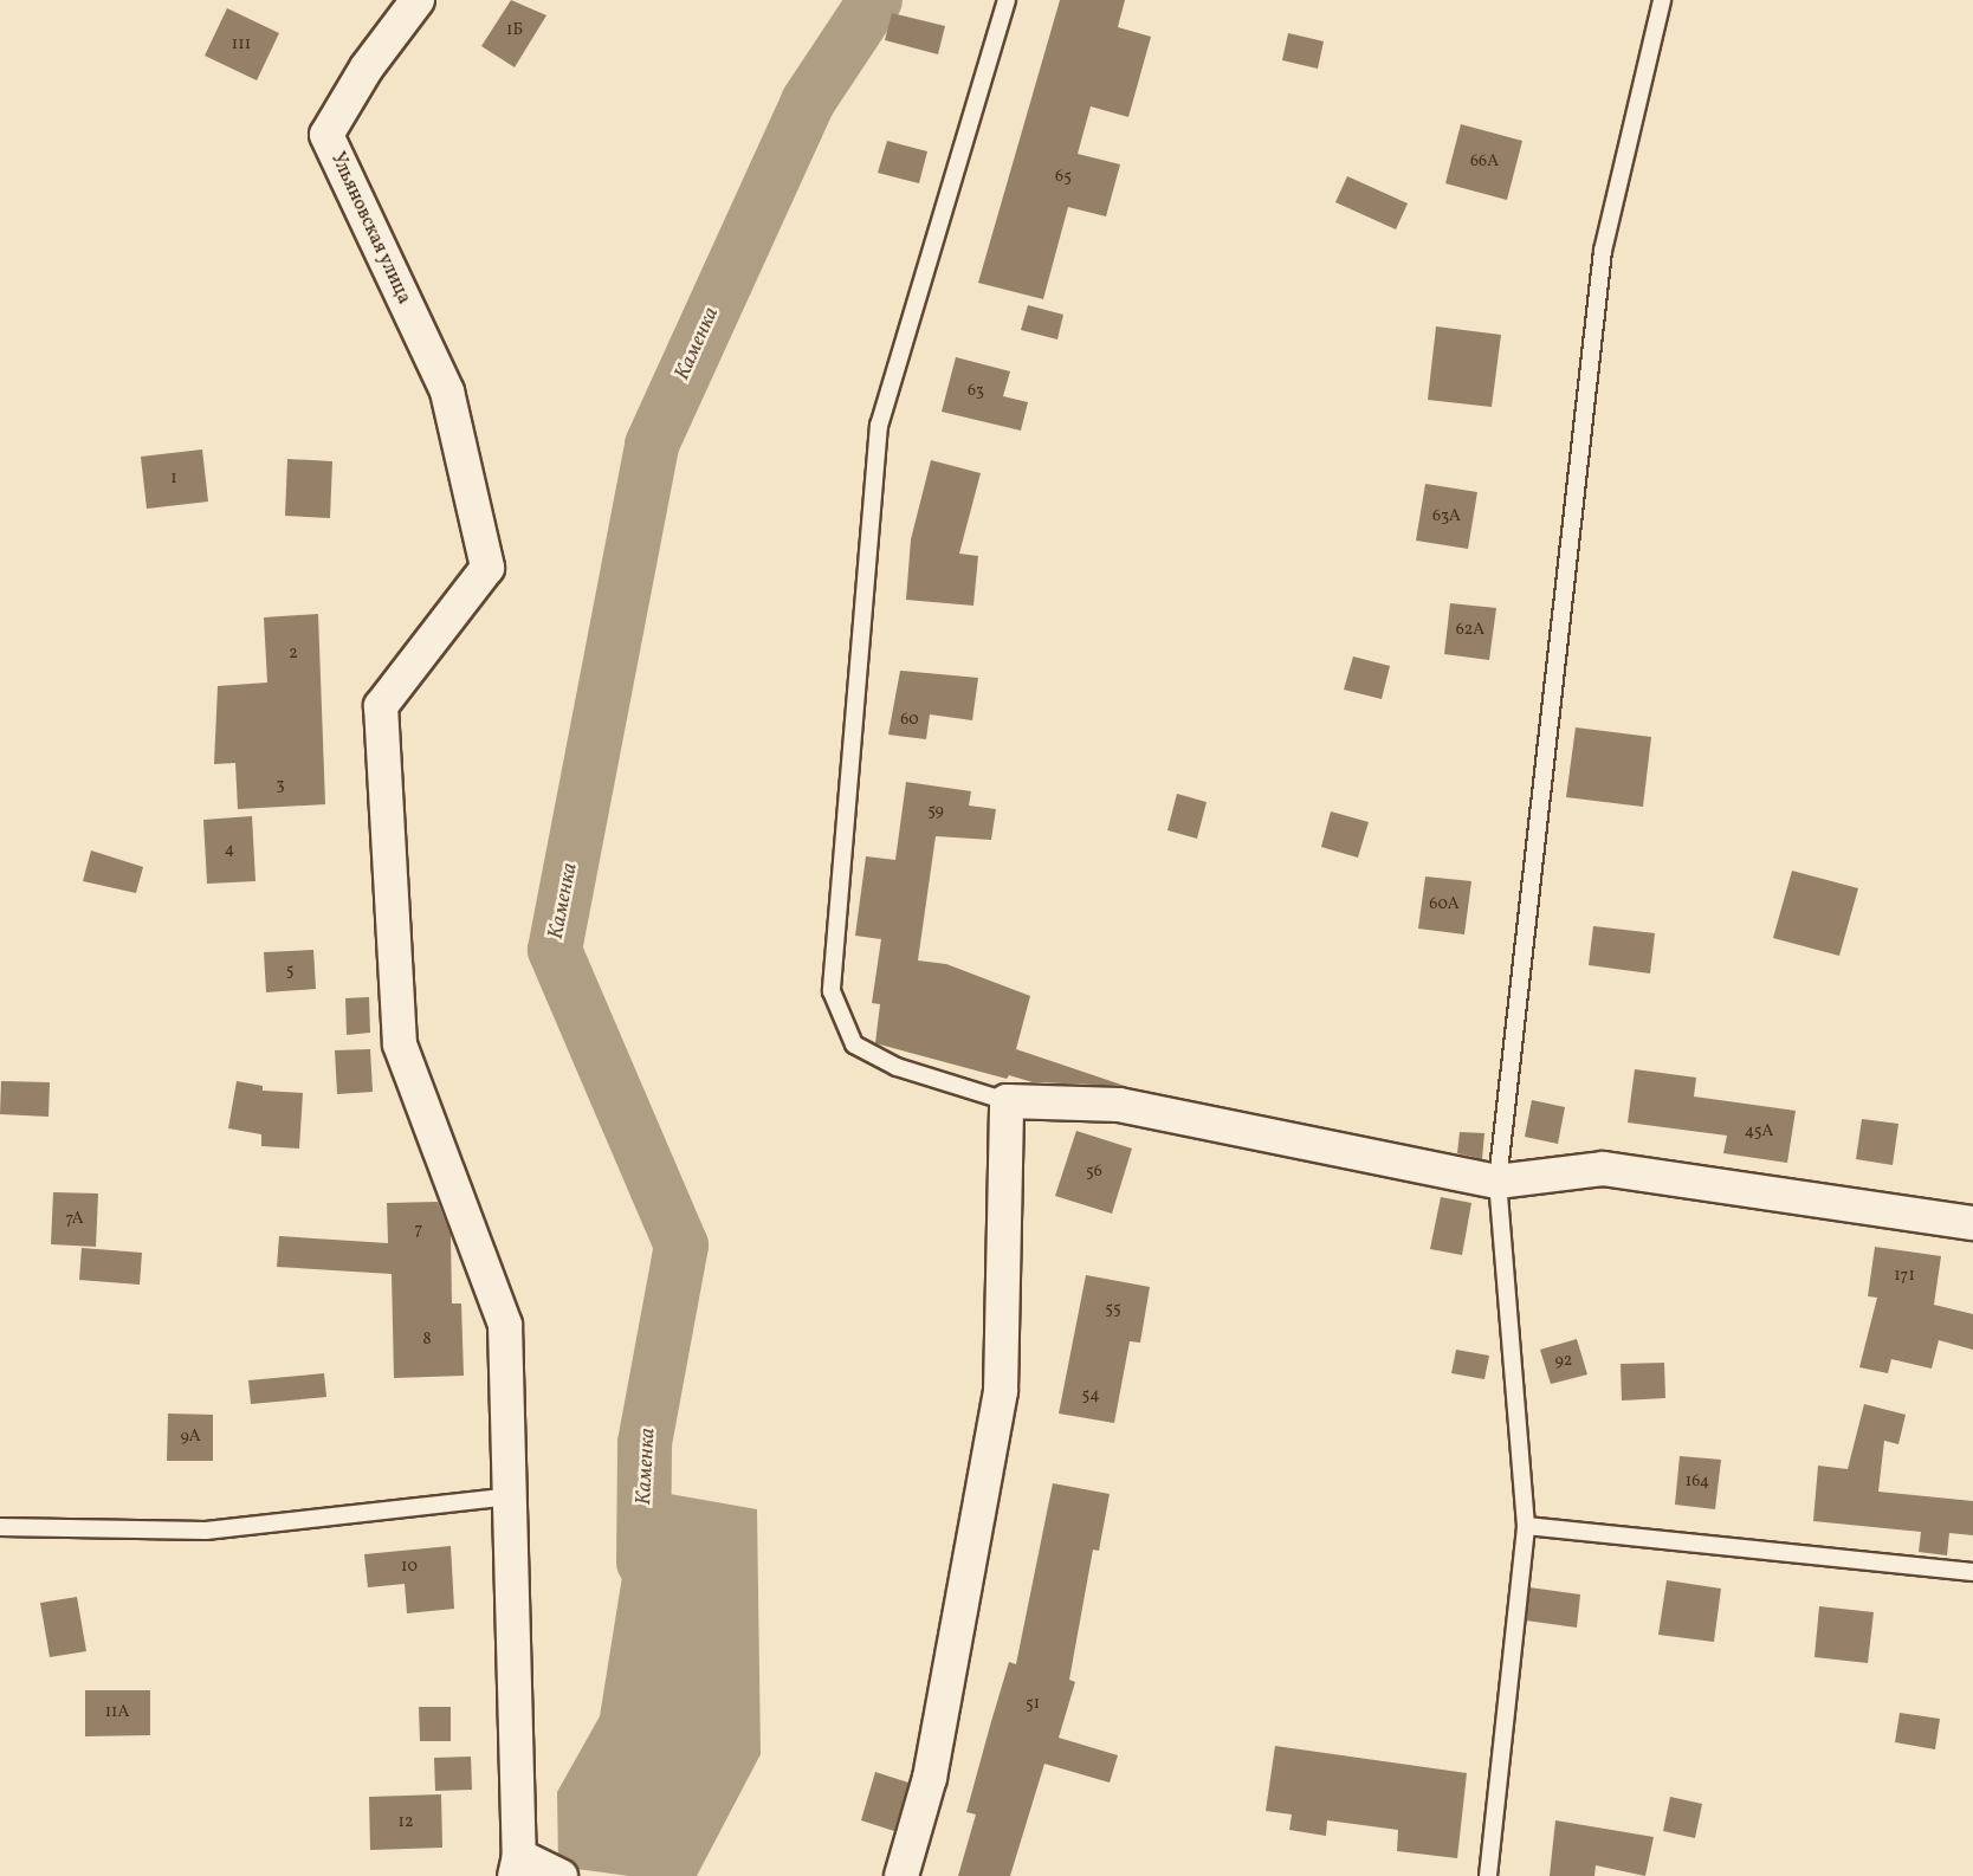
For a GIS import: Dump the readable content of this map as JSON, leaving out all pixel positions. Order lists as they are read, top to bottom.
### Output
{
  "streets": {
    "street": ["Ульяновская улица"]
  },
  "water": ["Каменка"],
  "house_numbers": [
    "1Б",
    "111",
    "66А",
    "65",
    "63",
    "1",
    "63А",
    "62А",
    "2",
    "60",
    "3",
    "59",
    "4",
    "60А",
    "5",
    "45А",
    "56",
    "7А",
    "7",
    "171",
    "55",
    "8",
    "92",
    "54",
    "9А",
    "164",
    "10",
    "51",
    "11А",
    "12"
  ]
}
